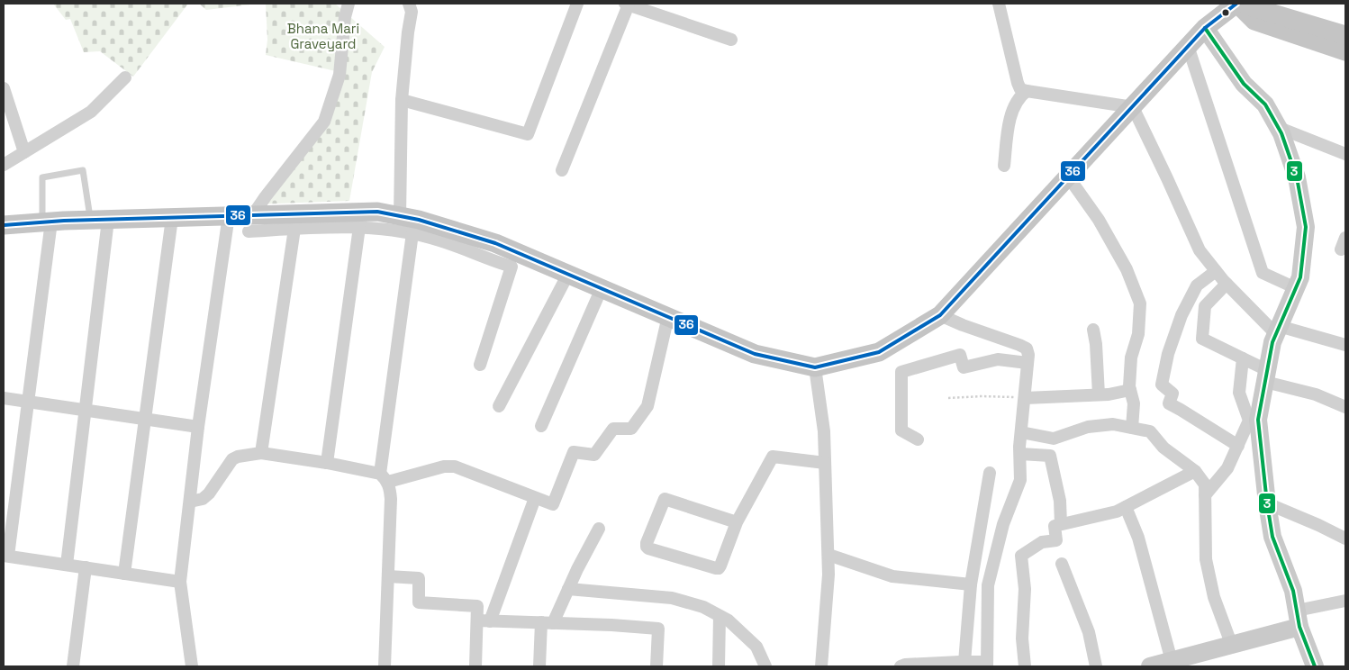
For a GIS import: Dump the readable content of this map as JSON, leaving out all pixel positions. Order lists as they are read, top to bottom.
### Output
{
  "parks": ["Bhana Mari Graveyard"],
  "lines": ["transit line 36", "transit line 3"]
}
